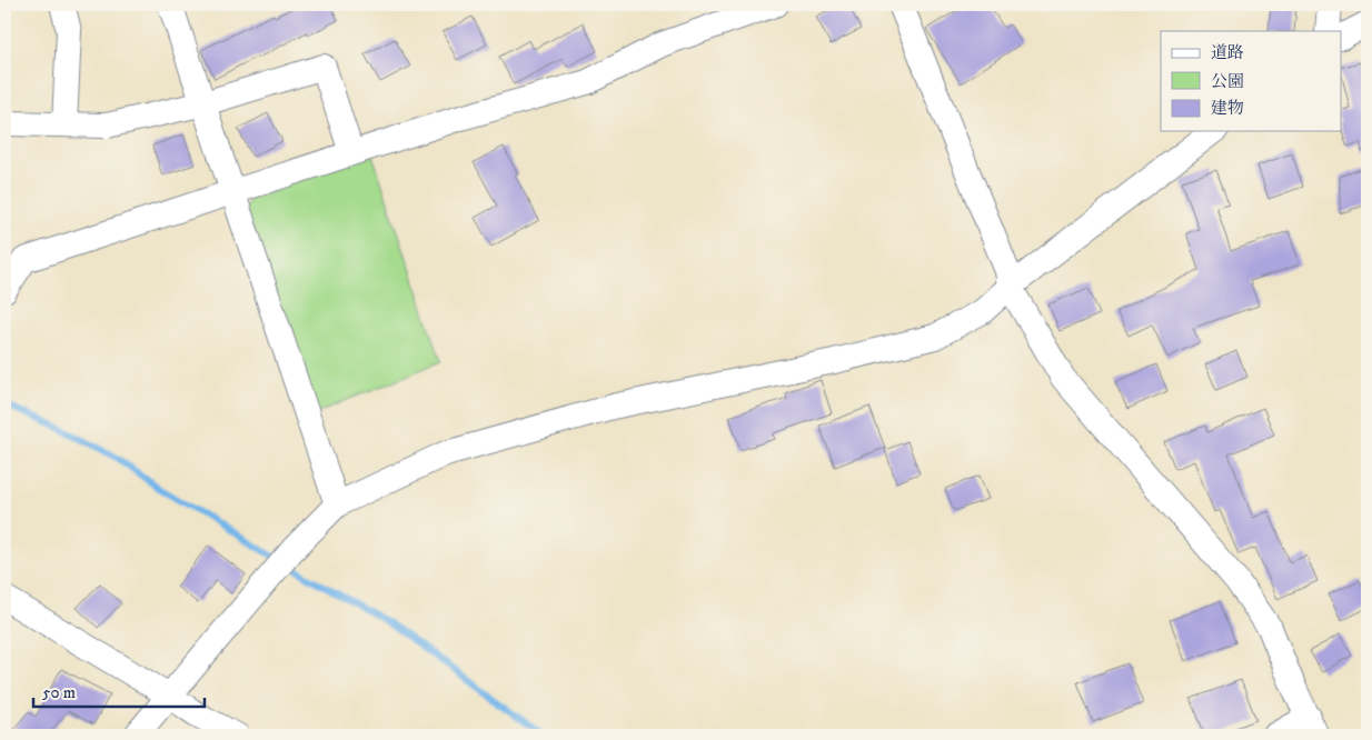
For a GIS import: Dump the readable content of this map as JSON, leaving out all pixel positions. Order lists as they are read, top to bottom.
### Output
{
  "legend": ["道路", "公園", "建物"],
  "scale_bar": "50 m"
}
